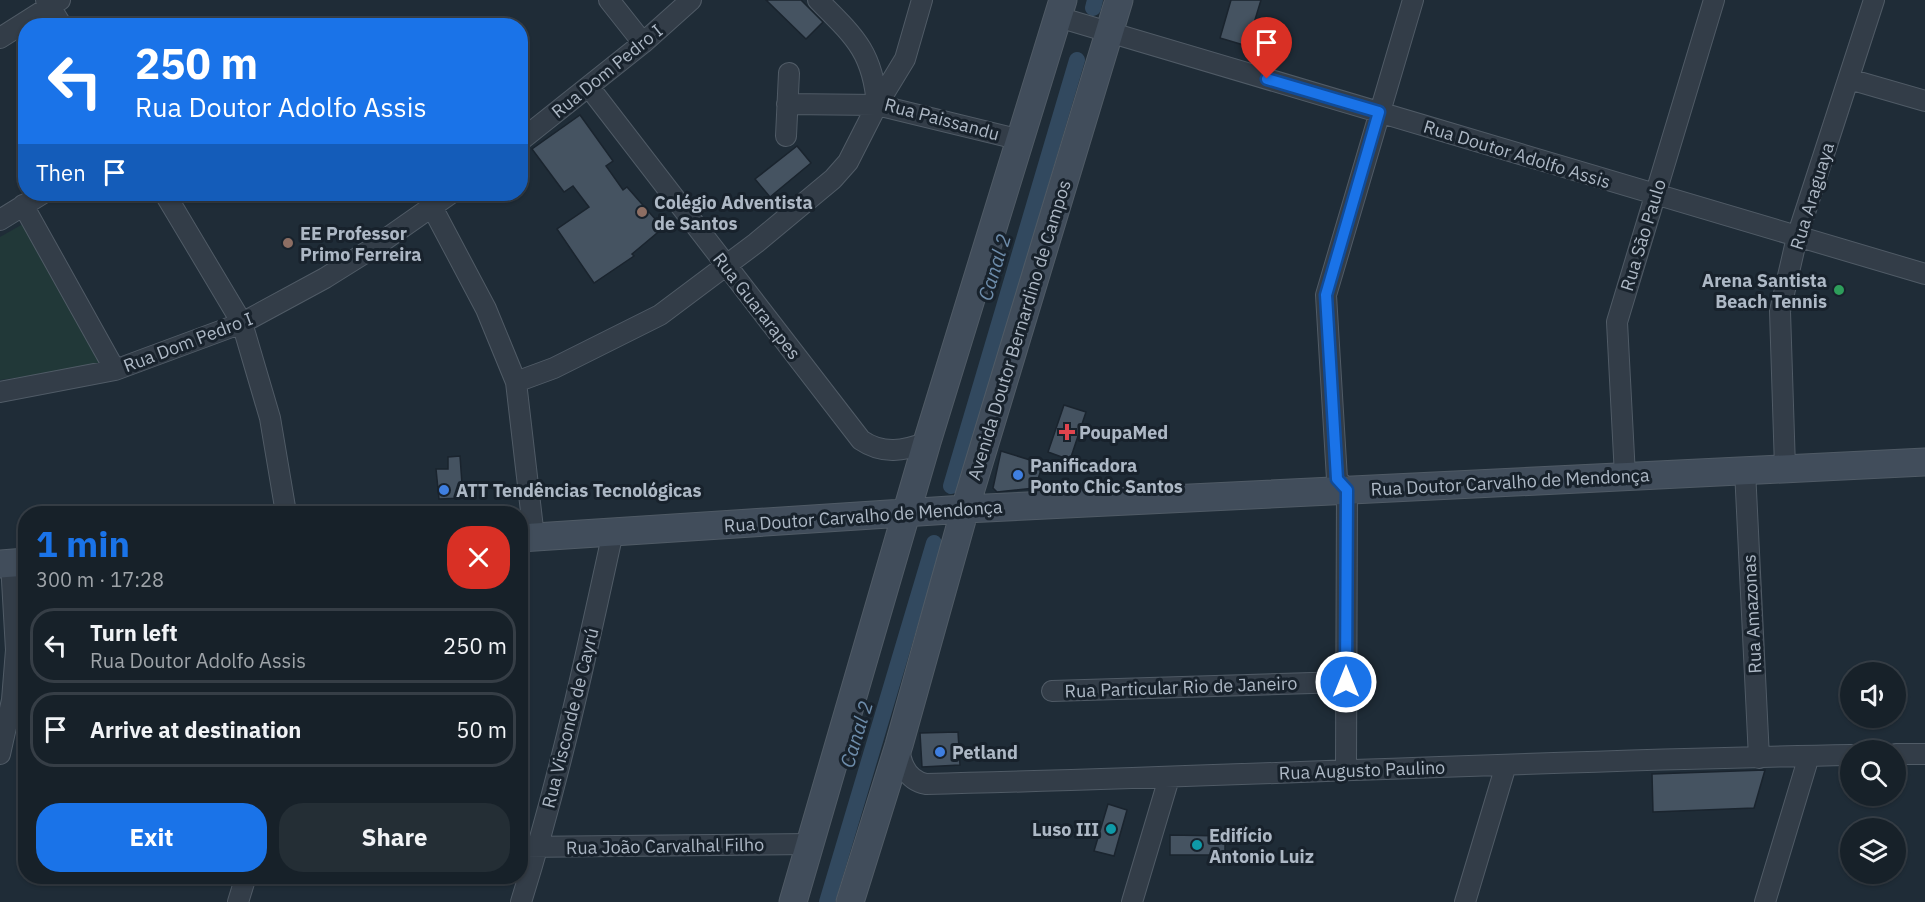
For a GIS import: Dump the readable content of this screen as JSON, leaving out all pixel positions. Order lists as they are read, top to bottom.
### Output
{
  "streets": {
    "main road": ["Avenida Doutor Bernardino de Campos", "Rua Doutor Carvalho de Mendonça"],
    "street": [
      "Rua Dom Pedro I",
      "Rua Paissandu",
      "Rua Doutor Adolfo Assis",
      "Rua Araguaya",
      "Rua São Paulo",
      "Rua Guararapes",
      "Rua Amazonas",
      "Rua Particular Rio de Janeiro",
      "Rua Visconde de Cayrú",
      "Rua Augusto Paulino",
      "Rua João Carvalhal Filho"
    ]
  },
  "crossings": [
    ["Rua Dom Pedro I", "Rua Guararapes"],
    ["Rua Doutor Adolfo Assis", "Rua Araguaya"],
    ["Rua Doutor Adolfo Assis", "Rua São Paulo"],
    ["Rua Doutor Adolfo Assis", "Avenida Doutor Bernardino de Campos"],
    ["Rua Araguaya", "Rua Doutor Carvalho de Mendonça"],
    ["Rua São Paulo", "Rua Doutor Carvalho de Mendonça"],
    ["Avenida Doutor Bernardino de Campos", "Rua Doutor Carvalho de Mendonça"],
    ["Avenida Doutor Bernardino de Campos", "Rua Augusto Paulino"],
    ["Rua Doutor Carvalho de Mendonça", "Rua Amazonas"],
    ["Rua Doutor Carvalho de Mendonça", "Rua Visconde de Cayrú"],
    ["Rua Amazonas", "Rua Augusto Paulino"],
    ["Rua Visconde de Cayrú", "Rua João Carvalhal Filho"]
  ],
  "water": ["Canal 2"],
  "places": {
    "other": [
      "Colégio Adventista de Santos",
      "EE Professor Primo Ferreira",
      "Arena Santista Beach Tennis",
      "Panificadora Ponto Chic Santos",
      "ATT Tendências Tecnológicas",
      "Petland",
      "Luso III",
      "Edifício Antonio Luiz"
    ],
    "health": ["PoupaMed"]
  },
  "page": {
    "turn": ["250 m", "Rua Doutor Adolfo Assis"],
    "then": "Then",
    "heading": ["1 min", "300 m · 17:28"],
    "list": [
      {
        "name": "Turn left",
        "note": "Rua Doutor Adolfo Assis",
        "value": "250 m"
      },
      {
        "name": "Arrive at destination",
        "value": "50 m"
      }
    ],
    "buttons": ["Exit", "Share"]
  }
}
